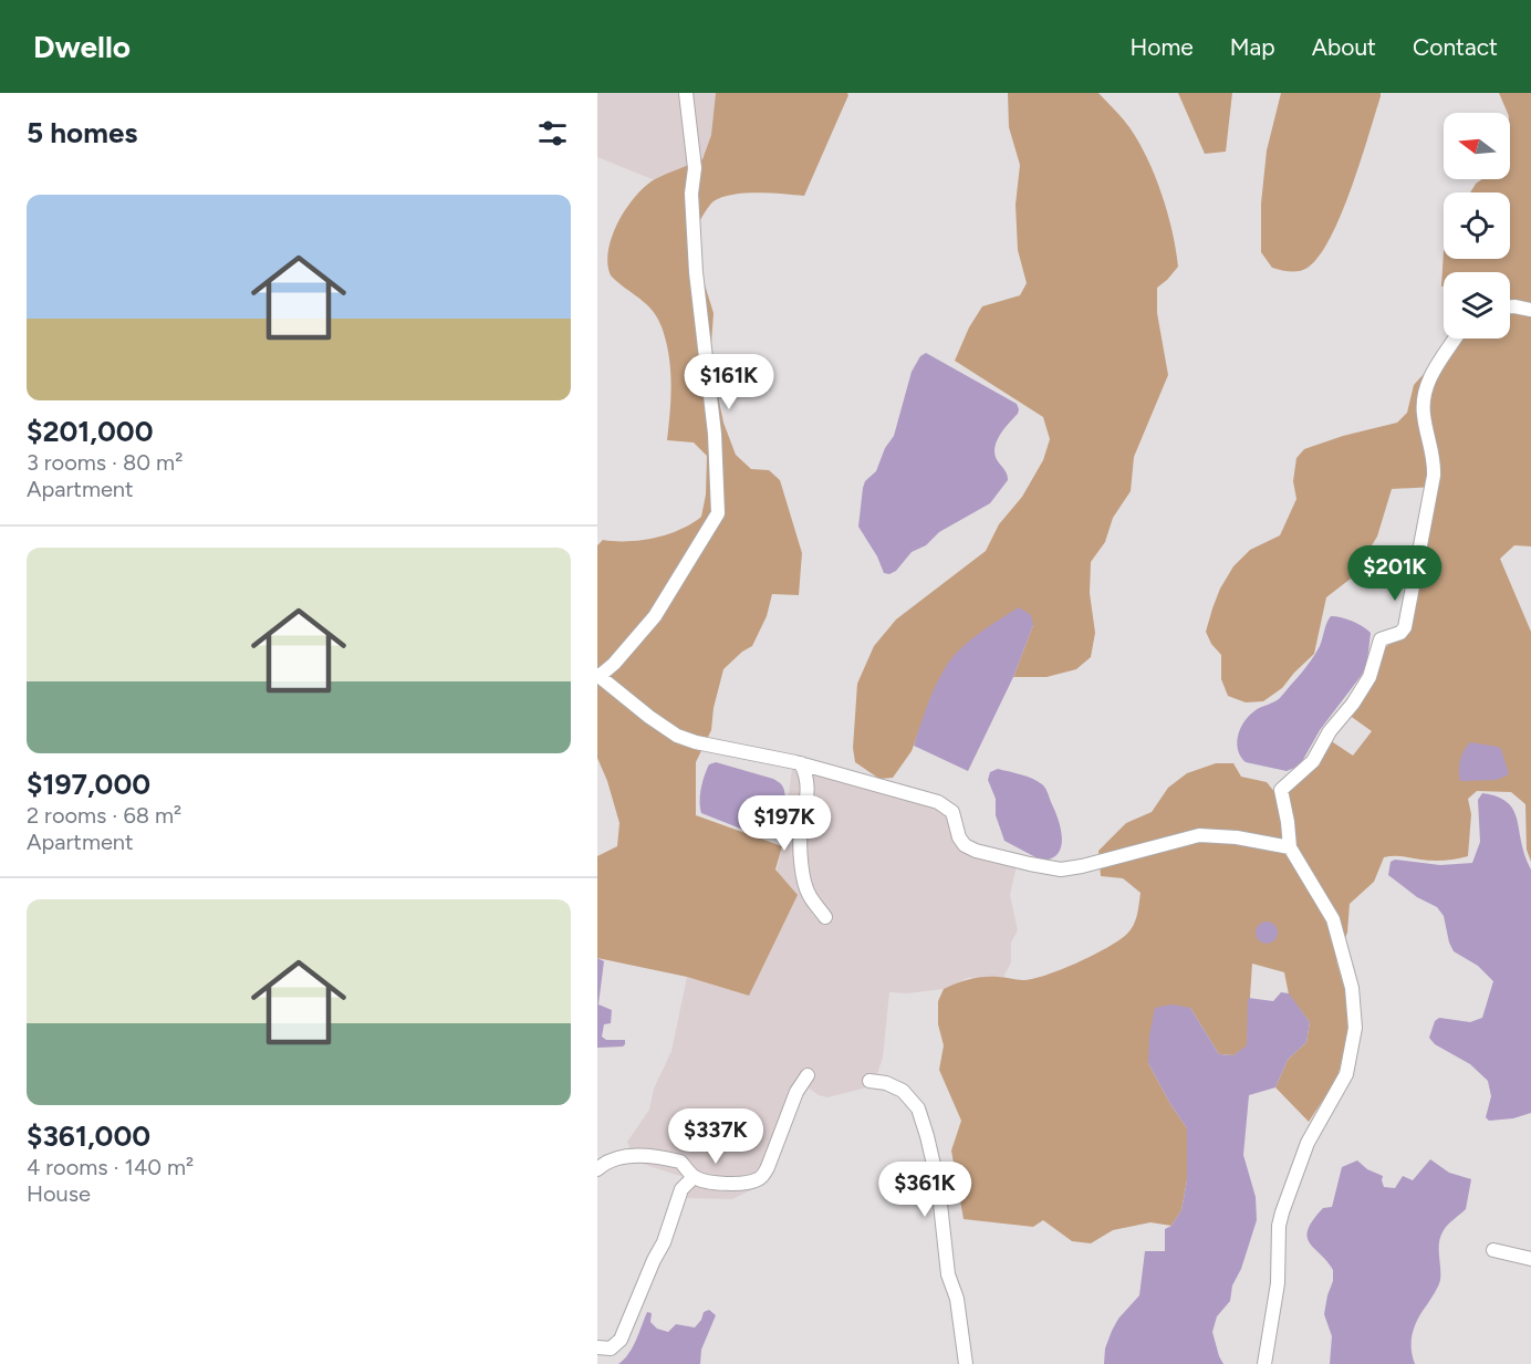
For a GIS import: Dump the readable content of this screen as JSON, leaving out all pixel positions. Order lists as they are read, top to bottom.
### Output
{
  "north": "left",
  "page": {
    "header": "Dwello",
    "nav": [
      "Home",
      "Map",
      "About",
      "Contact"
    ],
    "heading": "5 homes",
    "list": [
      {
        "name": "$201,000",
        "note": "3 rooms · 80 m² · Apartment"
      },
      {
        "name": "$197,000",
        "note": "2 rooms · 68 m² · Apartment"
      },
      {
        "name": "$361,000",
        "note": "4 rooms · 140 m² · House"
      }
    ],
    "price": [
      "$161K",
      "$201K",
      "$197K",
      "$337K",
      "$361K"
    ]
  }
}
